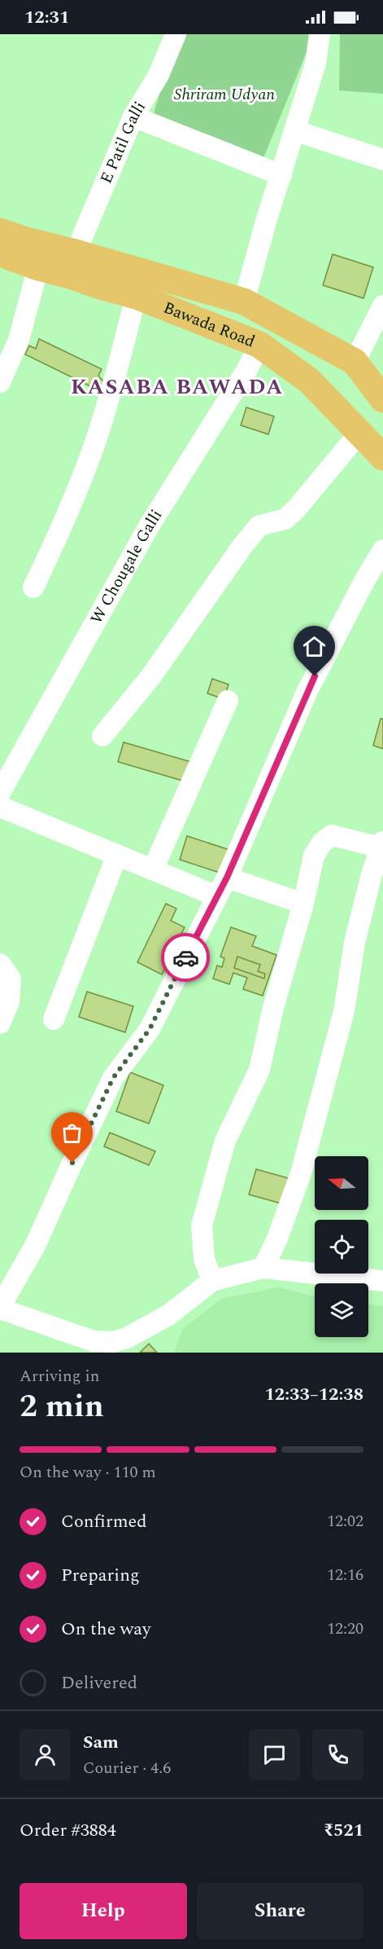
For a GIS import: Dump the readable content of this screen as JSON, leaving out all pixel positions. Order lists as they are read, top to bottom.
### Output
{
  "streets": {
    "main road": ["Bawada Road"],
    "street": ["E Patil Galli", "W Chougale Galli"]
  },
  "crossings": [
    ["E Patil Galli", "Bawada Road"],
    ["Bawada Road", "W Chougale Galli"]
  ],
  "districts": ["KASABA BAWADA"],
  "parks": ["Shriram Udyan"],
  "north": "left",
  "page": {
    "status": "12:31",
    "heading": ["2 min", "Arriving in", "12:33–12:38"],
    "panel": [
      "Sam",
      "Courier · 4.6",
      "Order #3884",
      "₹521"
    ],
    "bar": "On the way · 110 m",
    "list": [
      ["Confirmed", "12:02"],
      ["Preparing", "12:16"],
      ["On the way", "12:20"],
      "Delivered"
    ],
    "buttons": ["Help", "Share"]
  }
}
